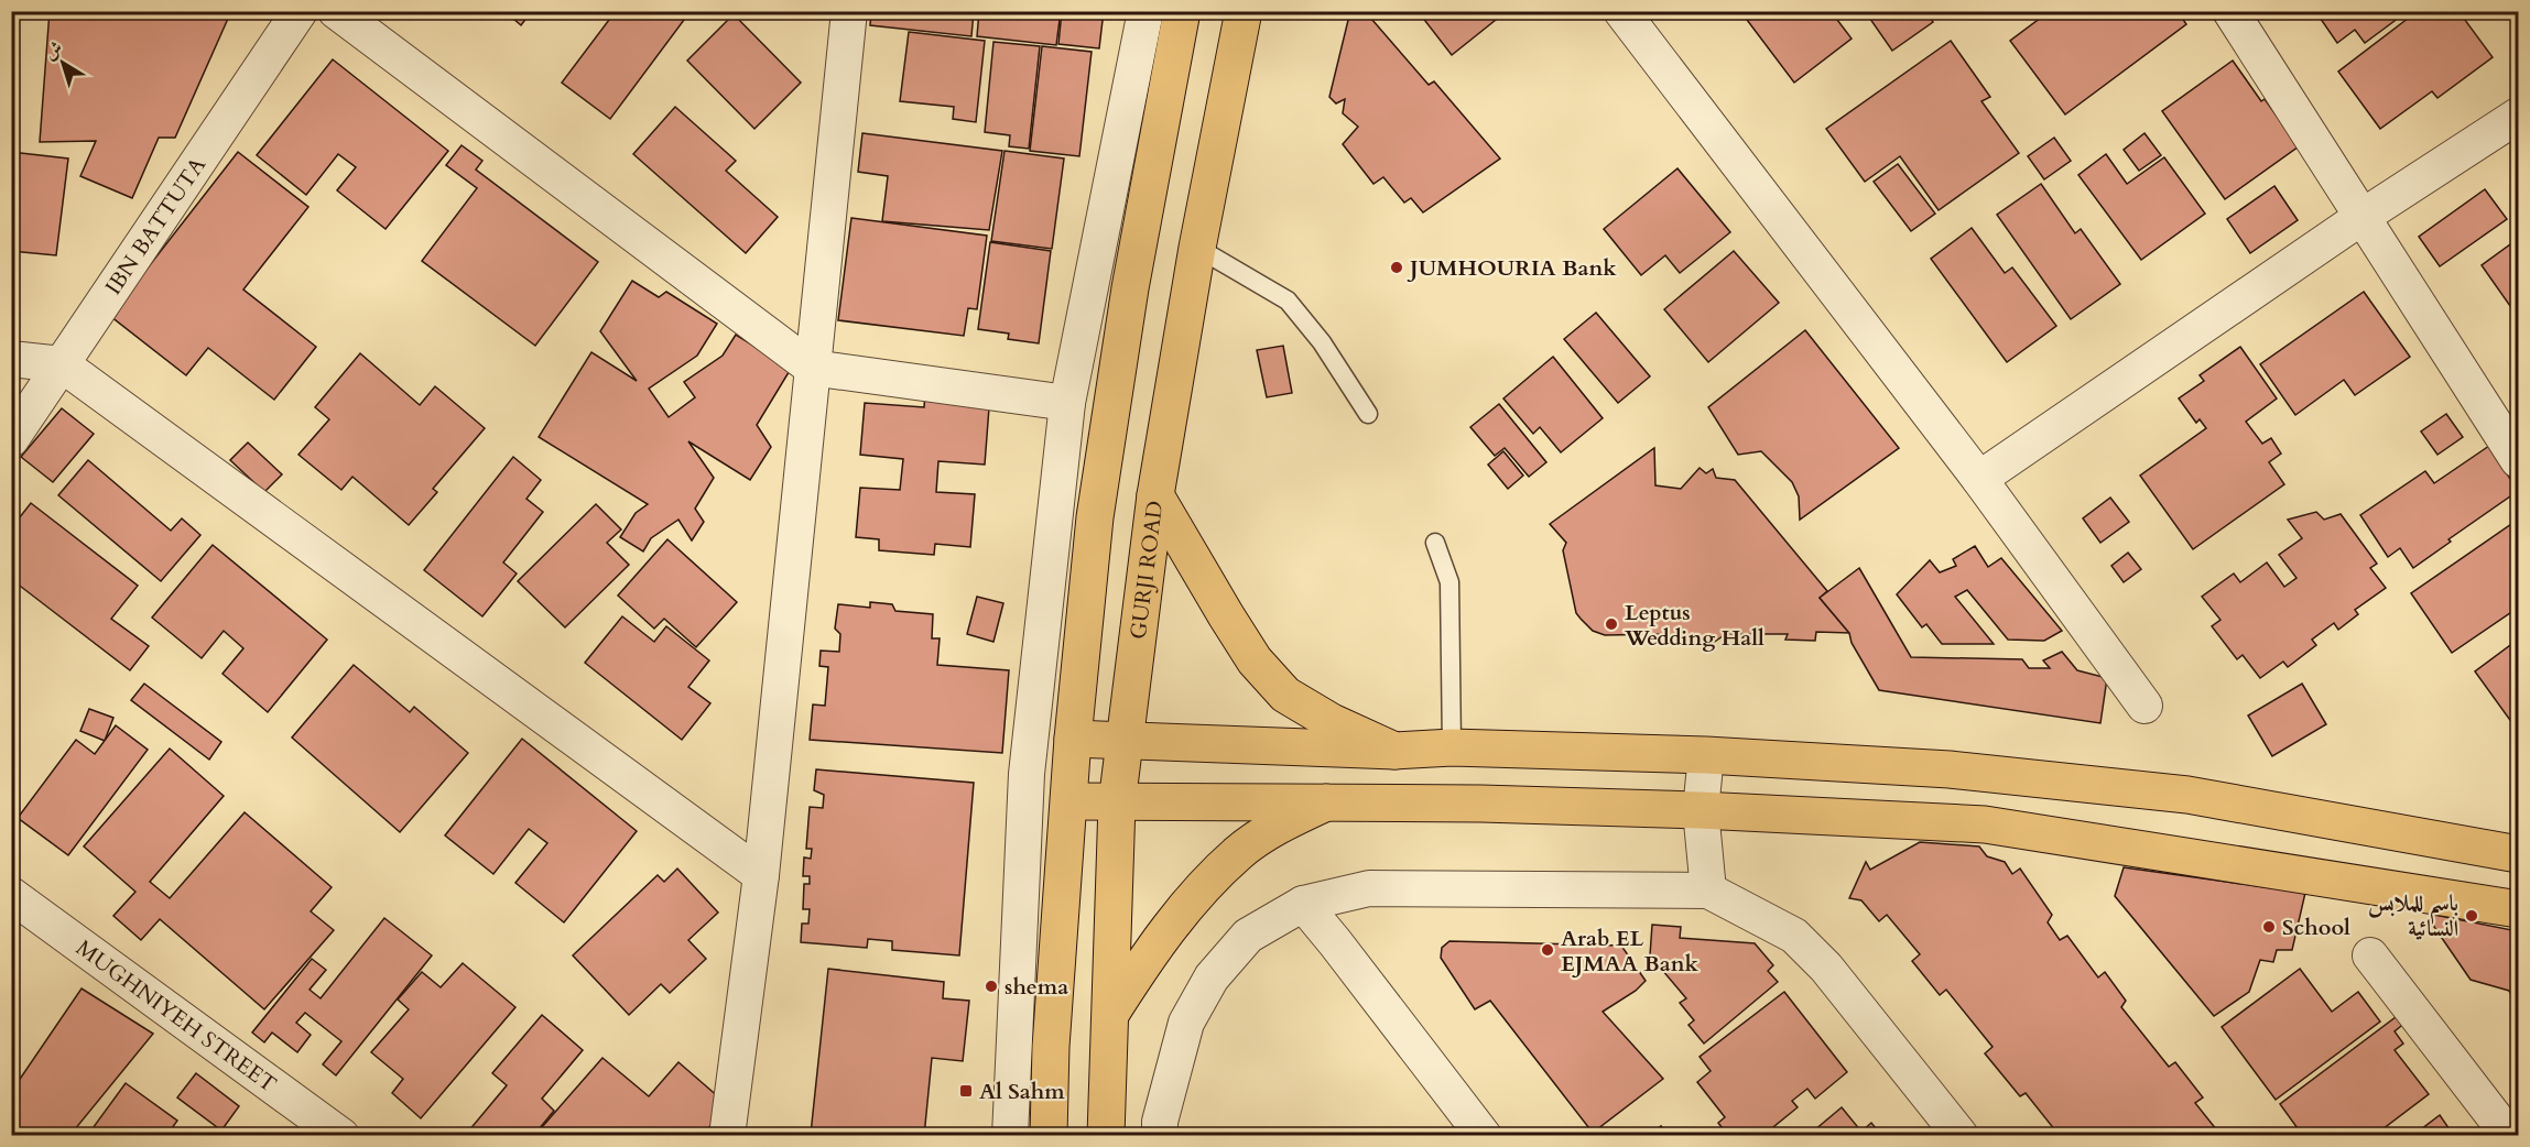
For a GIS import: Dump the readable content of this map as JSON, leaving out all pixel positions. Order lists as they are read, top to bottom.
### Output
{
  "streets": {
    "main road": ["GURJI ROAD"],
    "street": ["IBN BATTUTA", "MUGHNIYEH STREET"]
  },
  "places": {
    "other": [
      "JUMHOURIA Bank",
      "Leptus Wedding Hall",
      "باسم للملابس النسائية",
      "School",
      "Arab EL EJMAA Bank",
      "shema"
    ],
    "transit": ["Al Sahm"]
  },
  "north": "top left"
}
